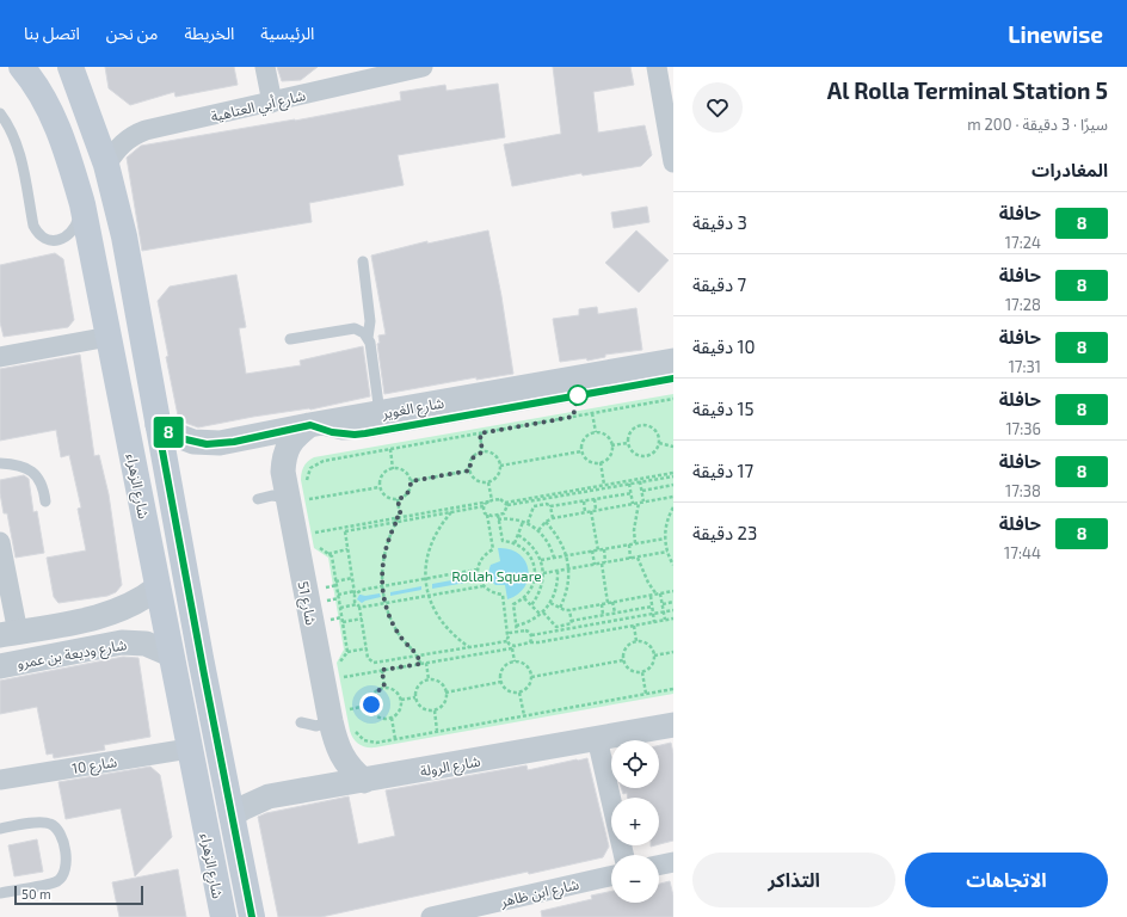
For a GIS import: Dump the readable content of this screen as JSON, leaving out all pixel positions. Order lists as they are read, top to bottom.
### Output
{
  "streets": {
    "main road": ["شارع الزهراء"],
    "street": [
      "شارع أبي العتاهية",
      "شارع الغوير",
      "شارع 51",
      "شارع وديعة بن عمرو",
      "شارع 10",
      "شارع الرولة",
      "شارع ابن ظاهر"
    ]
  },
  "crossings": [
    ["شارع أبي العتاهية", "شارع الزهراء"],
    ["شارع الغوير", "شارع الزهراء"],
    ["شارع الغوير", "شارع 51"],
    ["شارع الزهراء", "شارع وديعة بن عمرو"],
    ["شارع الزهراء", "شارع 10"],
    ["شارع الزهراء", "شارع الرولة"],
    ["شارع 51", "شارع الرولة"]
  ],
  "parks": ["Rollah Square"],
  "lines": ["bus line 8"],
  "scale_bar": "50 m",
  "page": {
    "header": "Linewise",
    "nav": [
      "الرئيسية",
      "الخريطة",
      "من نحن",
      "اتصل بنا"
    ],
    "heading": [
      ["Al Rolla Terminal Station 5", "سيرًا · 3 دقيقة · 200 m"],
      "المغادرات"
    ],
    "on_map": "8",
    "list": [
      {
        "mark": "8",
        "name": "حافلة",
        "note": "17:24",
        "value": "3 دقيقة"
      },
      {
        "mark": "8",
        "name": "حافلة",
        "note": "17:28",
        "value": "7 دقيقة"
      },
      {
        "mark": "8",
        "name": "حافلة",
        "note": "17:31",
        "value": "10 دقيقة"
      },
      {
        "mark": "8",
        "name": "حافلة",
        "note": "17:36",
        "value": "15 دقيقة"
      },
      {
        "mark": "8",
        "name": "حافلة",
        "note": "17:38",
        "value": "17 دقيقة"
      },
      {
        "mark": "8",
        "name": "حافلة",
        "note": "17:44",
        "value": "23 دقيقة"
      }
    ],
    "map_buttons": ["+", "−"],
    "buttons": ["الاتجاهات", "التذاكر"],
    "scale": "50 m"
  }
}
